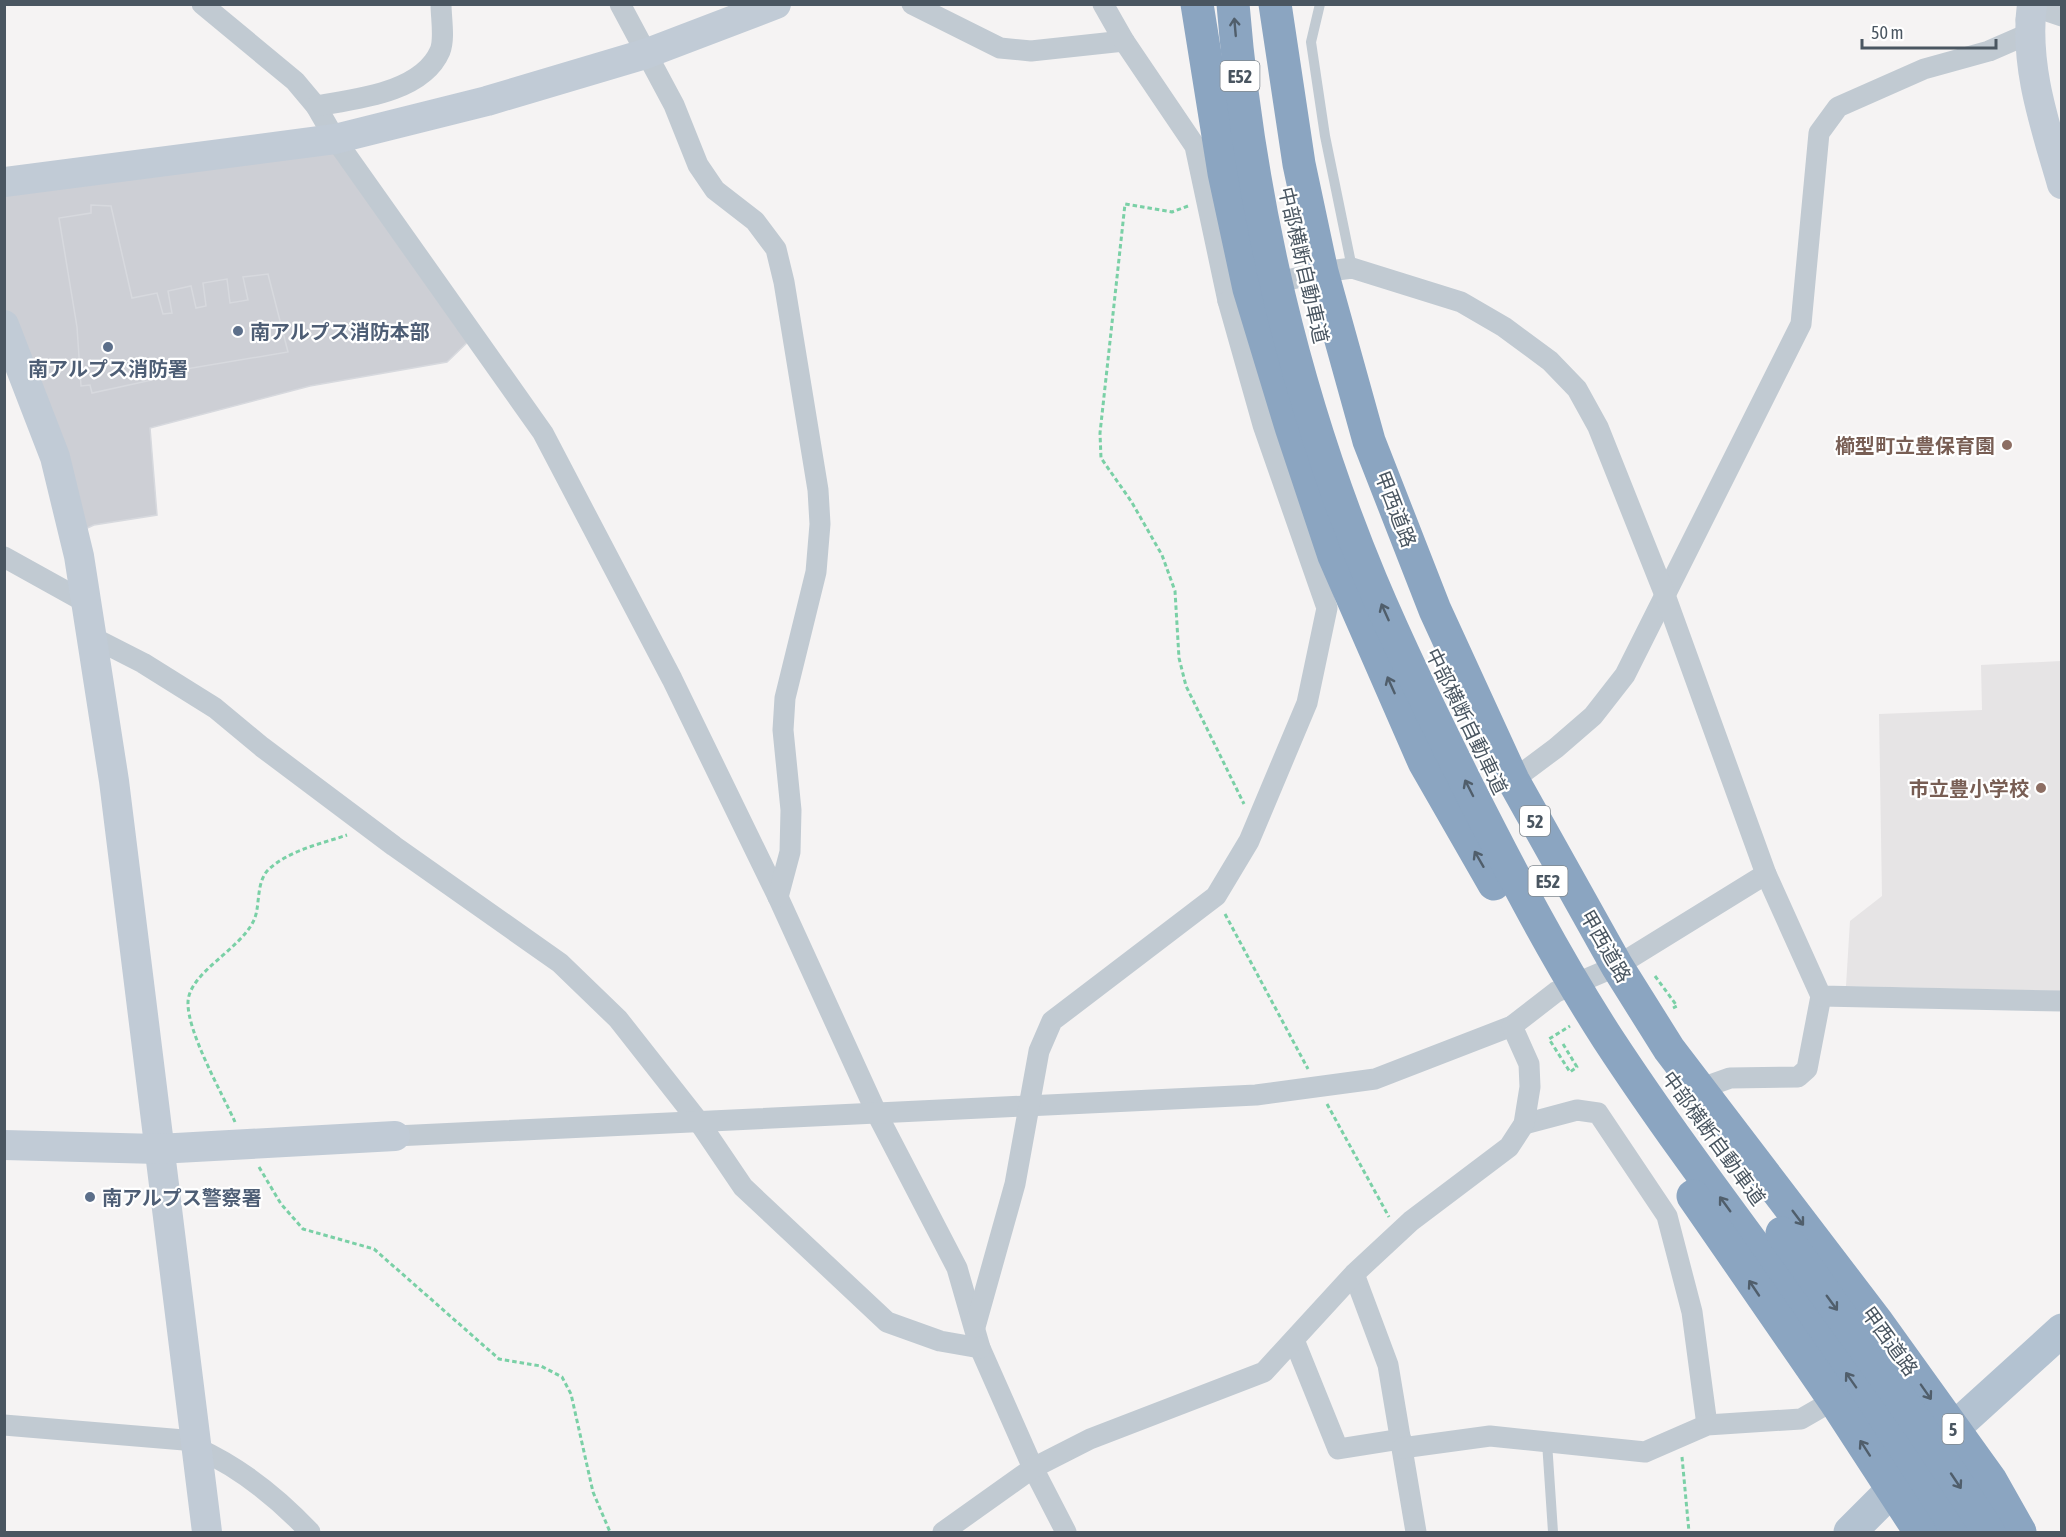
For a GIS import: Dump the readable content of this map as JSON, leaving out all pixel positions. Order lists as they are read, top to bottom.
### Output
{
  "streets": {
    "highway": [
      "E52",
      "中部横断自動車道",
      "甲西道路",
      "52"
    ],
    "main road": ["5"]
  },
  "crossings": [
    ["甲西道路", "5"]
  ],
  "places": [
    "南アルプス消防本部",
    "南アルプス消防署",
    "櫛型町立豊保育園",
    "市立豊小学校",
    "南アルプス警察署"
  ],
  "scale_bar": "50 m"
}
